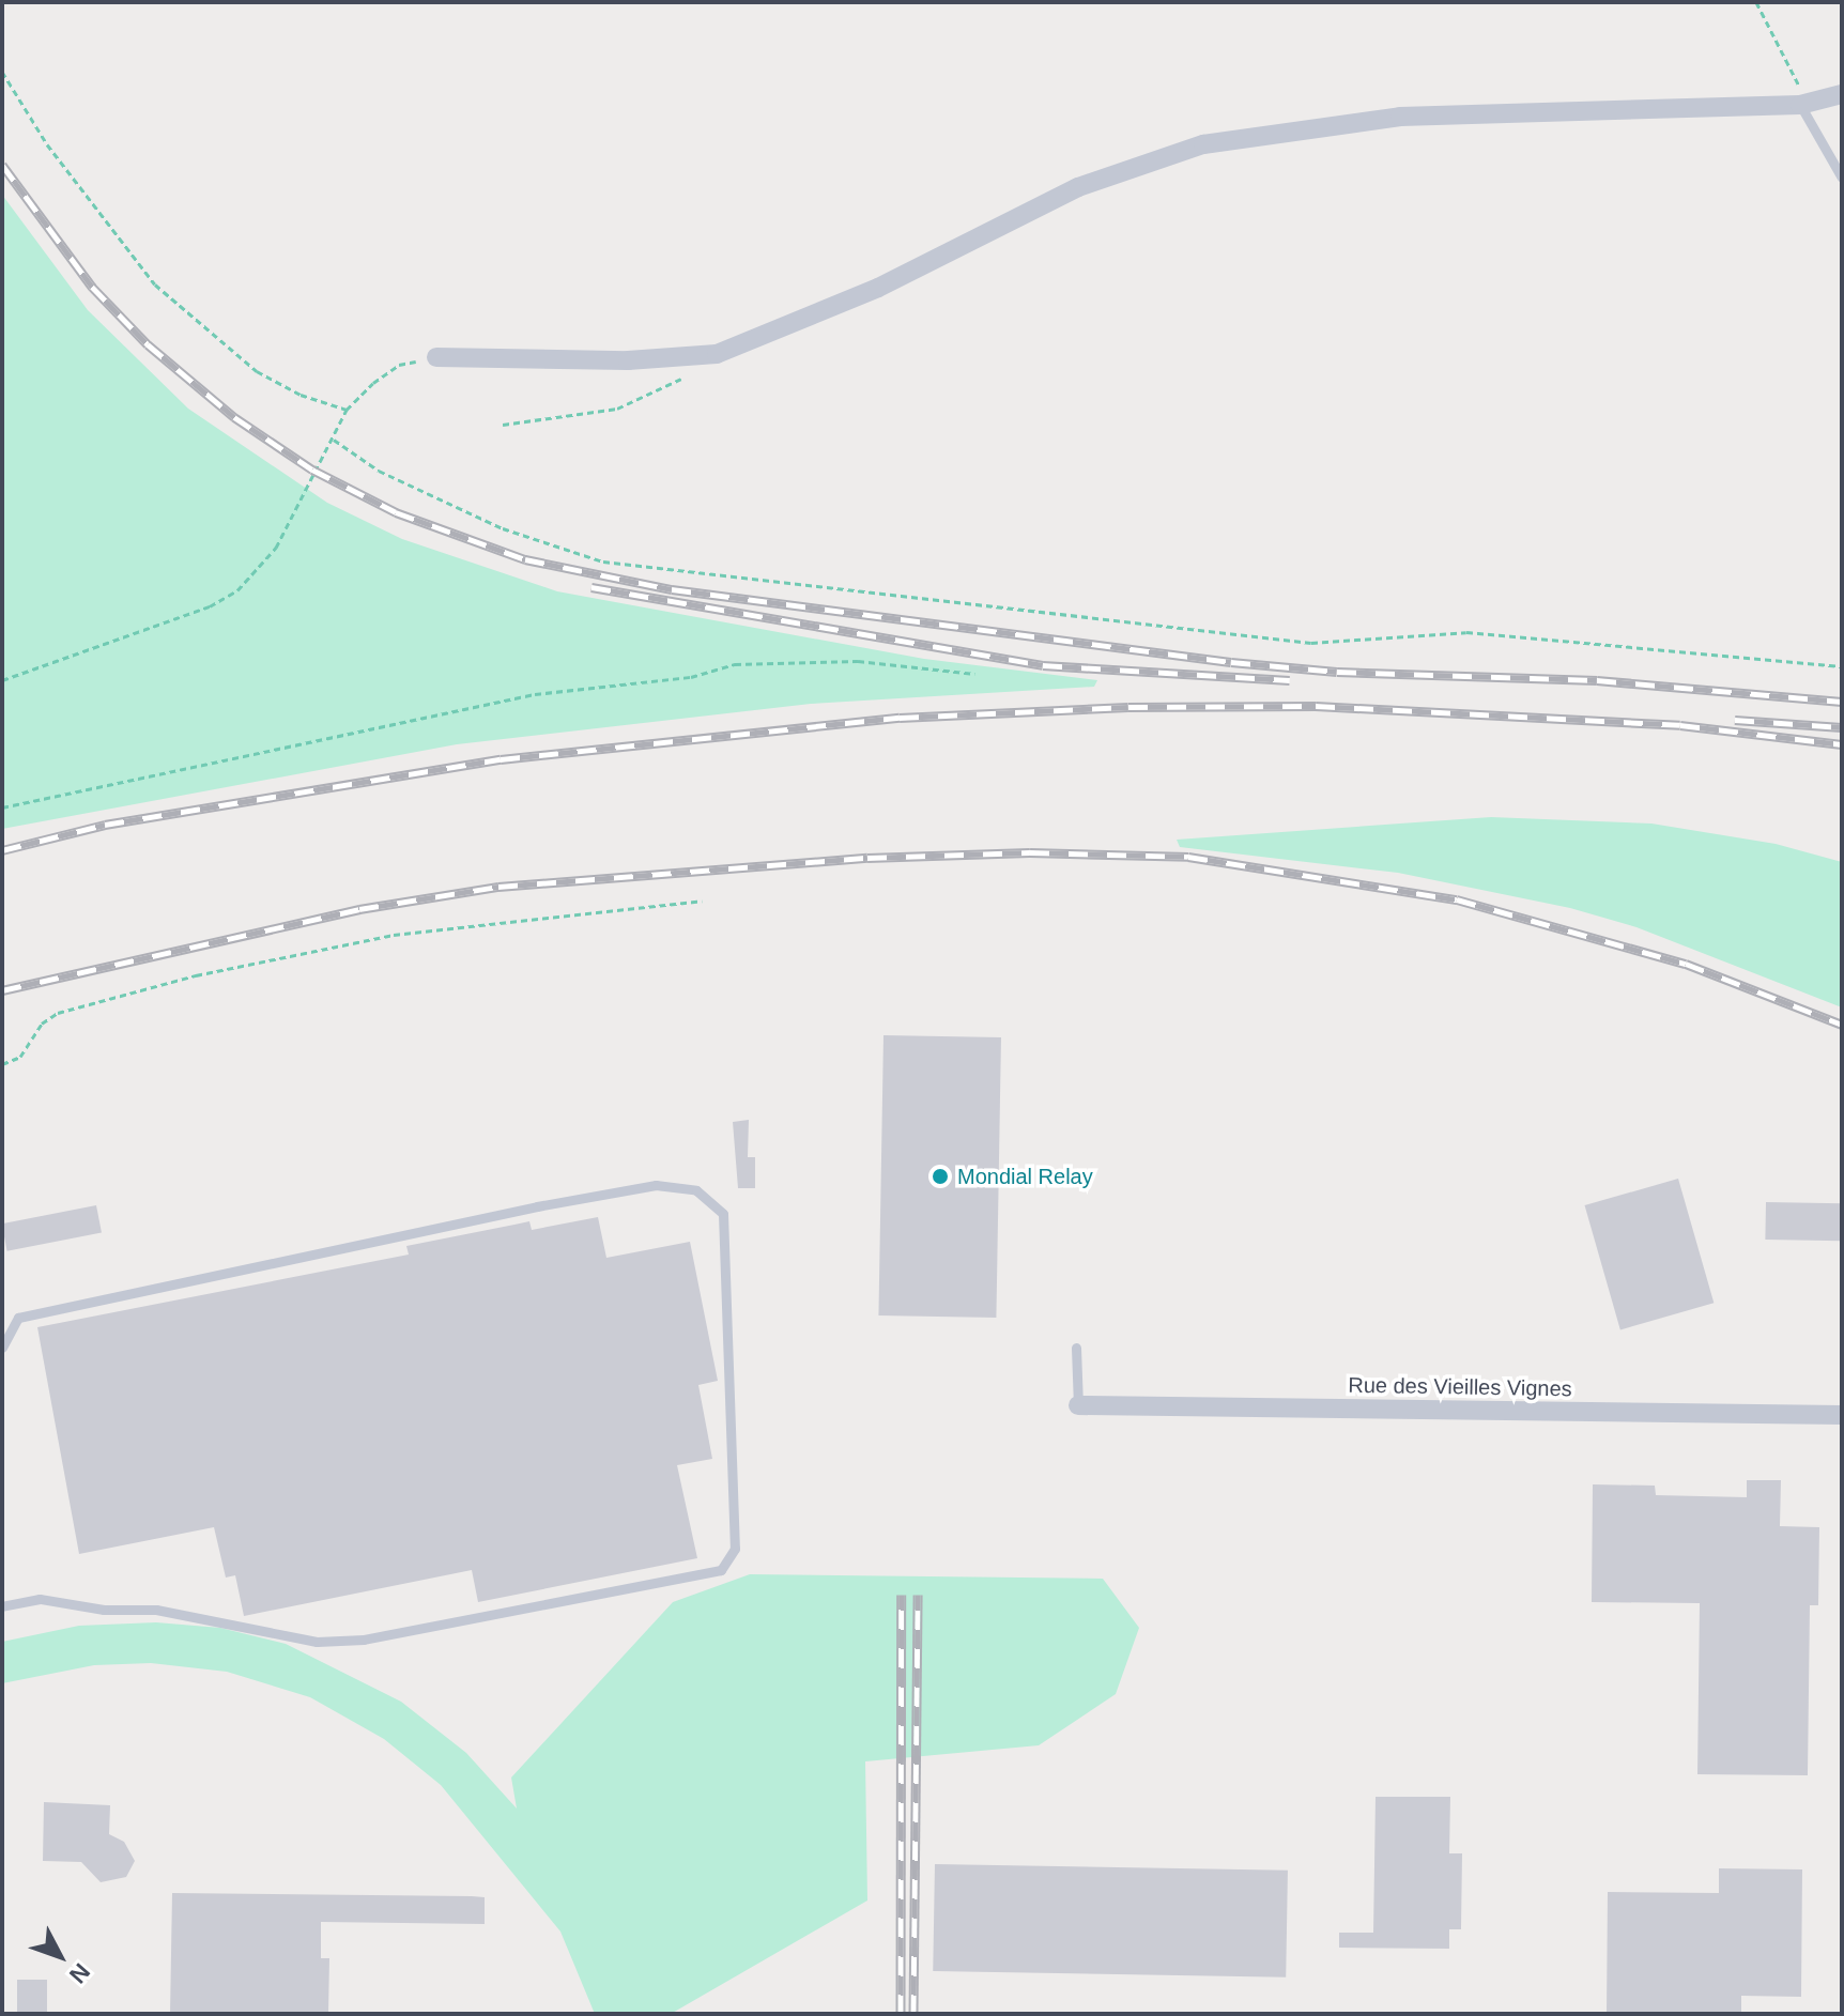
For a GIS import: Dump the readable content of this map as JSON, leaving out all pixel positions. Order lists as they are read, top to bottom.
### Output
{
  "streets": {
    "street": ["Rue des Vieilles Vignes"]
  },
  "places": ["Mondial Relay"],
  "north": "bottom right"
}
